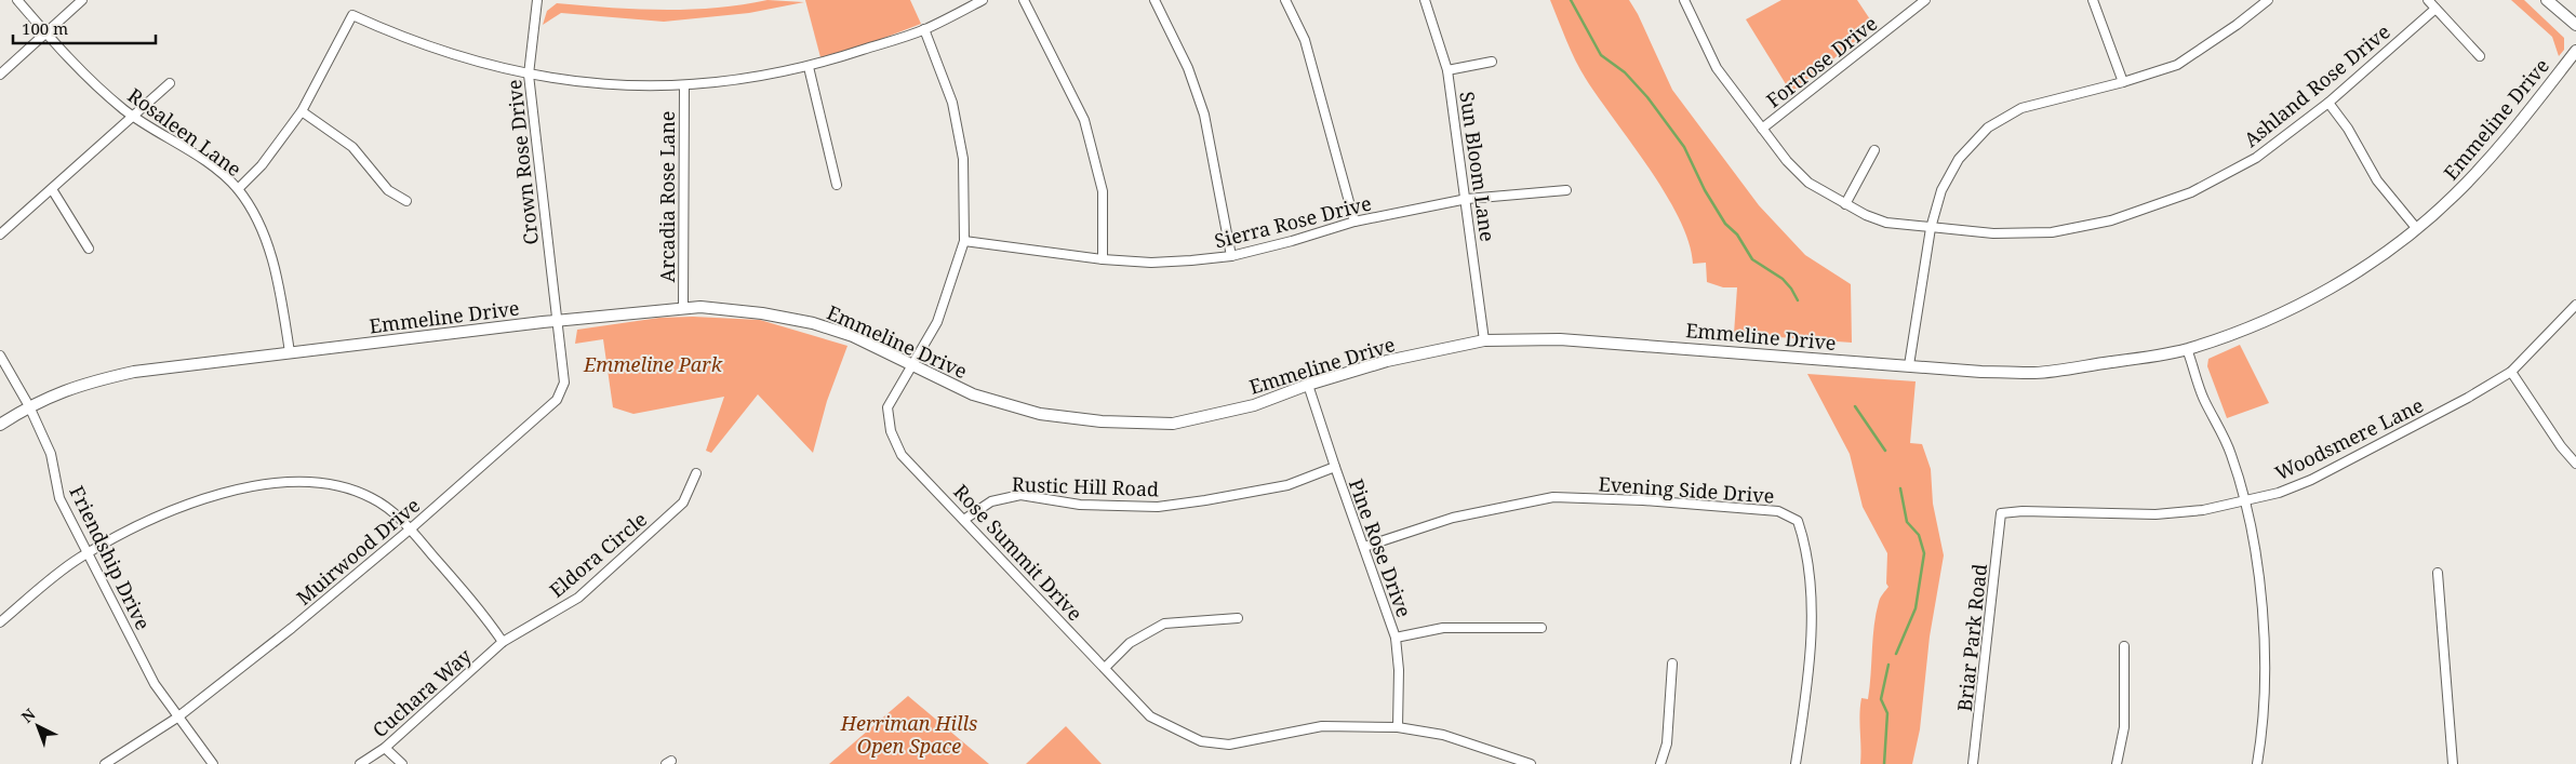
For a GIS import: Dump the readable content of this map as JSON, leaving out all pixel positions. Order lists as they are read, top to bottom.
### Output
{
  "streets": {
    "street": [
      "Fortrose Drive",
      "Ashland Rose Drive",
      "Emmeline Drive",
      "Rosaleen Lane",
      "Crown Rose Drive",
      "Sun Bloom Lane",
      "Arcadia Rose Lane",
      "Sierra Rose Drive",
      "Woodsmere Lane",
      "Rustic Hill Road",
      "Evening Side Drive",
      "Pine Rose Drive",
      "Muirwood Drive",
      "Rose Summit Drive",
      "Eldora Circle",
      "Friendship Drive",
      "Briar Park Road",
      "Cuchara Way"
    ]
  },
  "crossings": [
    ["Fortrose Drive", "Ashland Rose Drive"],
    ["Emmeline Drive", "Rosaleen Lane"],
    ["Emmeline Drive", "Crown Rose Drive"],
    ["Emmeline Drive", "Sun Bloom Lane"],
    ["Emmeline Drive", "Arcadia Rose Lane"],
    ["Emmeline Drive", "Pine Rose Drive"],
    ["Emmeline Drive", "Muirwood Drive"],
    ["Emmeline Drive", "Rose Summit Drive"],
    ["Emmeline Drive", "Friendship Drive"],
    ["Crown Rose Drive", "Muirwood Drive"],
    ["Sun Bloom Lane", "Sierra Rose Drive"],
    ["Sierra Rose Drive", "Rose Summit Drive"],
    ["Woodsmere Lane", "Briar Park Road"],
    ["Rustic Hill Road", "Pine Rose Drive"],
    ["Rustic Hill Road", "Rose Summit Drive"],
    ["Evening Side Drive", "Pine Rose Drive"],
    ["Pine Rose Drive", "Rose Summit Drive"],
    ["Muirwood Drive", "Friendship Drive"],
    ["Eldora Circle", "Cuchara Way"]
  ],
  "parks": ["Emmeline Park", "Herriman Hills Open Space"],
  "scale_bar": "100 m",
  "north": "top left"
}
